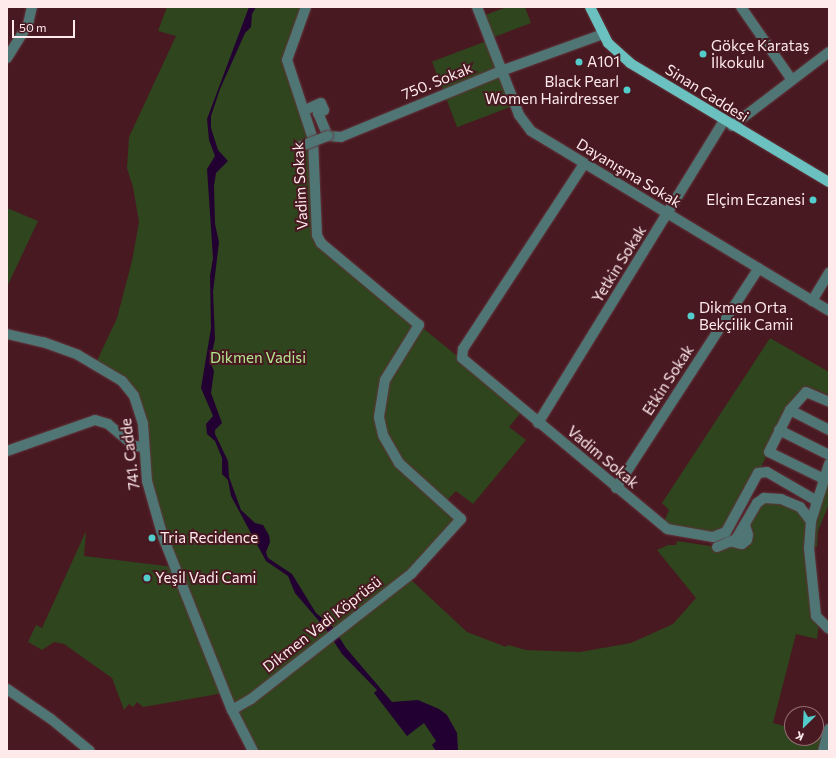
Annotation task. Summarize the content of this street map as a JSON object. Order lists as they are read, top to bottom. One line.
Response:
{"streets":{"main road":["Sinan Caddesi"],"street":["750. Sokak","Dayanışma Sokak","Vadim Sokak","Yetkin Sokak","Etkin Sokak","741. Cadde","Dikmen Vadi Köprüsü"]},"crossings":[["750. Sokak","Sinan Caddesi"],["750. Sokak","Dayanışma Sokak"],["Sinan Caddesi","Yetkin Sokak"],["Dayanışma Sokak","Vadim Sokak"],["Dayanışma Sokak","Yetkin Sokak"],["Dayanışma Sokak","Etkin Sokak"],["Vadim Sokak","Yetkin Sokak"],["Vadim Sokak","Etkin Sokak"],["Vadim Sokak","Dikmen Vadi Köprüsü"],["741. Cadde","Dikmen Vadi Köprüsü"]],"parks":["Dikmen Vadisi"],"places":["Gökçe Karataş İlkokulu","A101","Black Pearl Women Hairdresser","Elçim Eczanesi","Dikmen Orta Bekçilik Camii","Tria Recidence","Yeşil Vadi Cami"],"scale_bar":"50 m","north":"bottom left"}
